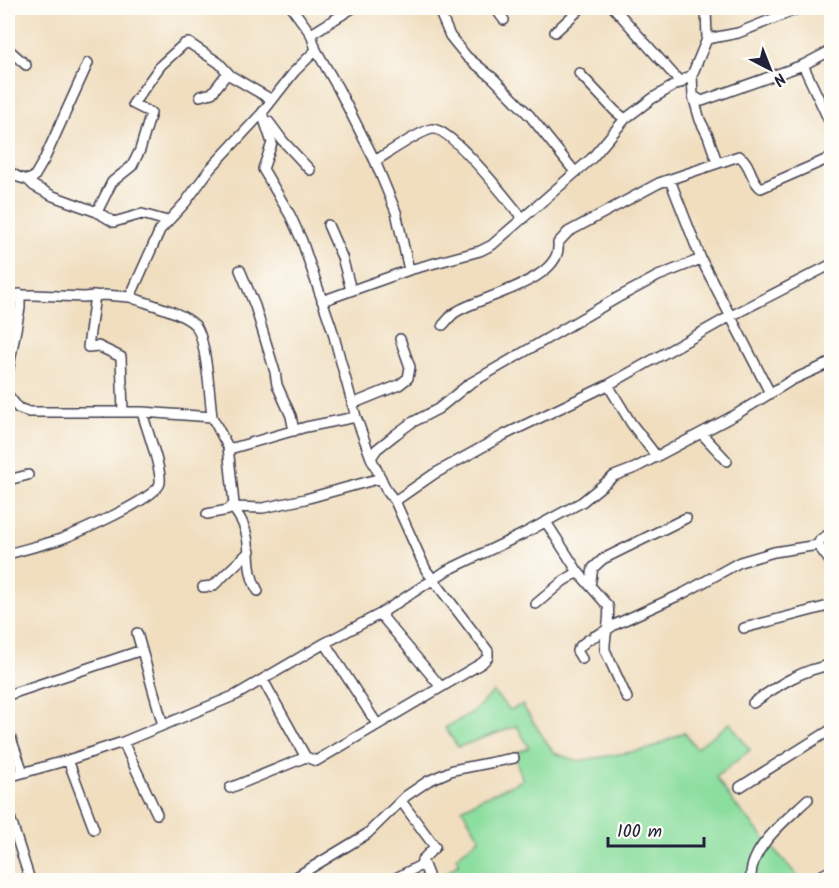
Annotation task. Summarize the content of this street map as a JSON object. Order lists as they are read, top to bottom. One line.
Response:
{"scale_bar":"100 m","north":"bottom right"}
